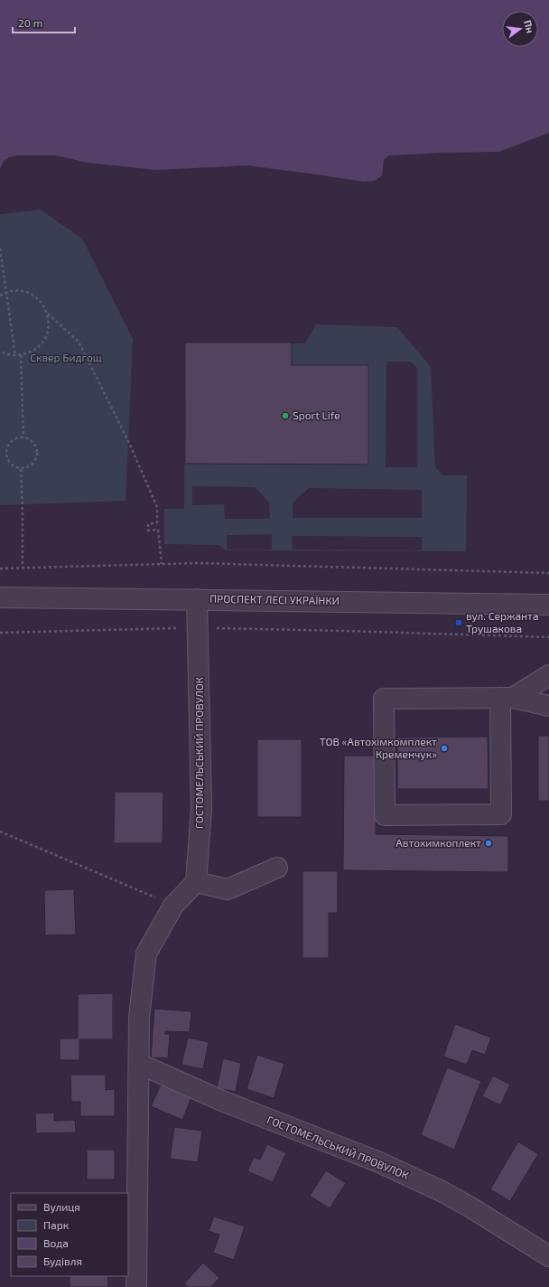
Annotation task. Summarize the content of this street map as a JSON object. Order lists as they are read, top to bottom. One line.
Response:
{"streets":{"street":["ПРОСПЕКТ ЛЕСІ УКРАЇНКИ","ГОСТОМЕЛЬСЬКИЙ ПРОВУЛОК"]},"crossings":[["ПРОСПЕКТ ЛЕСІ УКРАЇНКИ","ГОСТОМЕЛЬСЬКИЙ ПРОВУЛОК"]],"parks":["Сквер Бидгощ"],"places":{"other":["Sport Life","ТОВ «Автохімкомплект Кременчук»","Автохимкоплект"],"transit":["вул. Сержанта Трушакова"]},"legend":["Вулиця","Парк","Вода","Будівля"],"scale_bar":"20 m","north":"right"}
